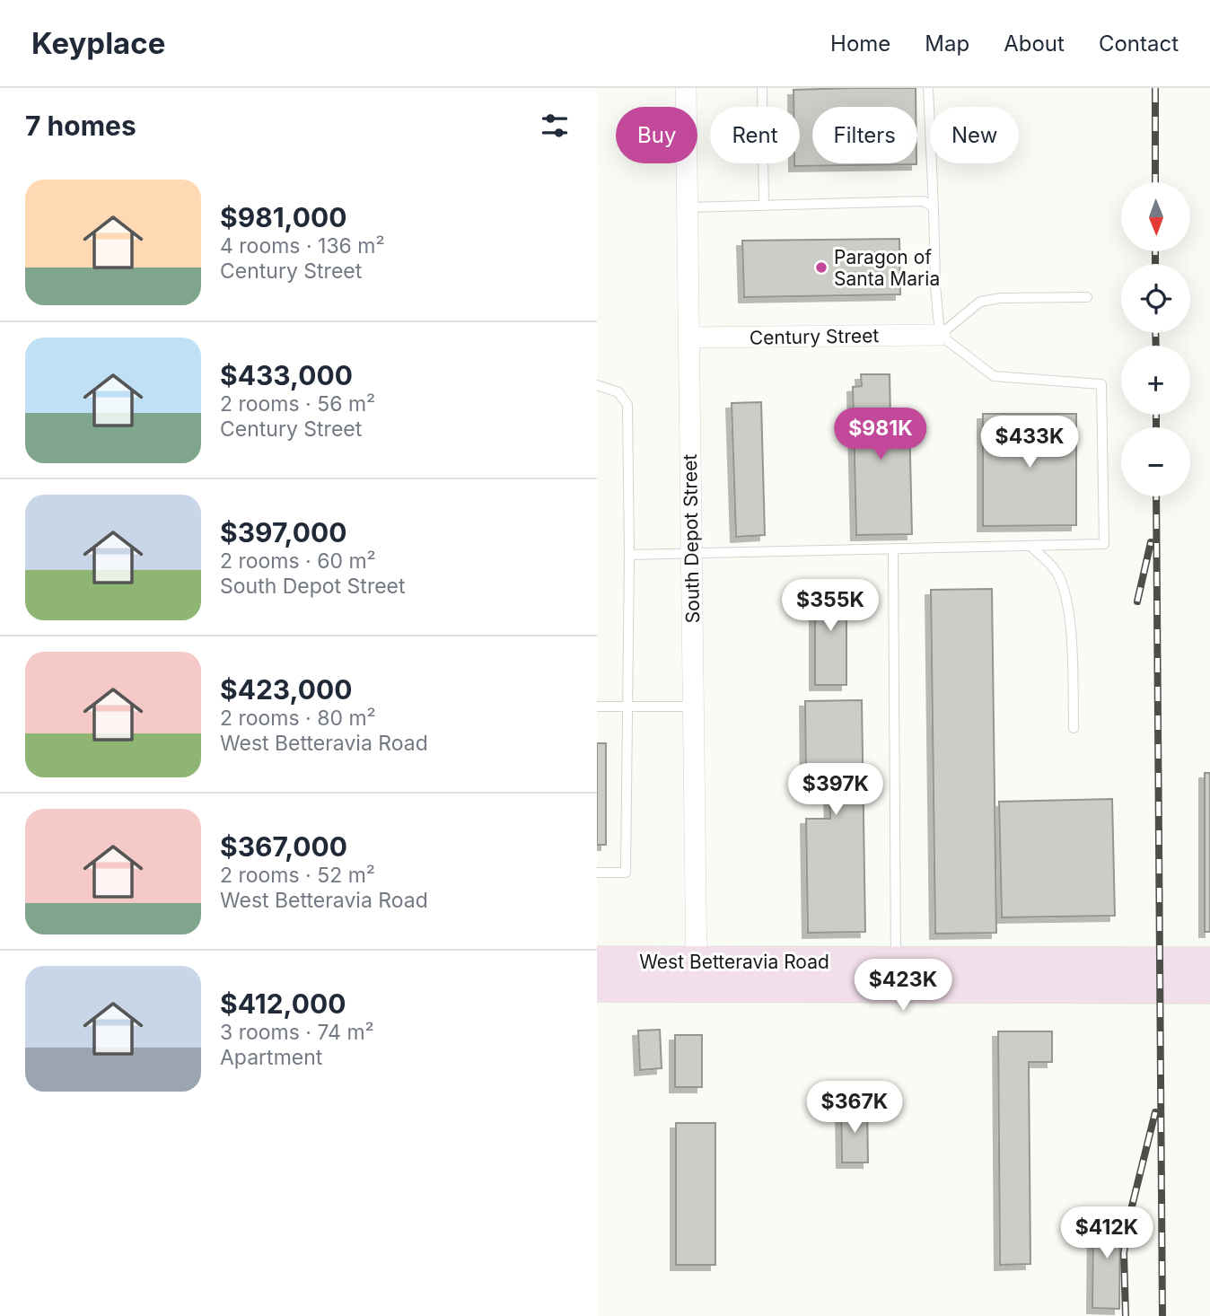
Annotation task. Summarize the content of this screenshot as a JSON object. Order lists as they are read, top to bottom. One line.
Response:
{"streets":{"main road":["West Betteravia Road"],"street":["Century Street","South Depot Street"]},"crossings":[["Century Street","South Depot Street"],["South Depot Street","West Betteravia Road"]],"places":["Paragon of Santa Maria"],"north":"bottom","page":{"header":"Keyplace","nav":["Home","Map","About","Contact"],"heading":"7 homes","chip":["Buy","Rent","Filters","New"],"list":[{"name":"$981,000","note":"4 rooms · 136 m² · Century Street"},{"name":"$433,000","note":"2 rooms · 56 m² · Century Street"},{"name":"$397,000","note":"2 rooms · 60 m² · South Depot Street"},{"name":"$423,000","note":"2 rooms · 80 m² · West Betteravia Road"},{"name":"$367,000","note":"2 rooms · 52 m² · West Betteravia Road"},{"name":"$412,000","note":"3 rooms · 74 m² · Apartment"}],"map_buttons":["+","−"],"price":["$981K","$433K","$355K","$397K","$423K","$367K","$412K"]}}
